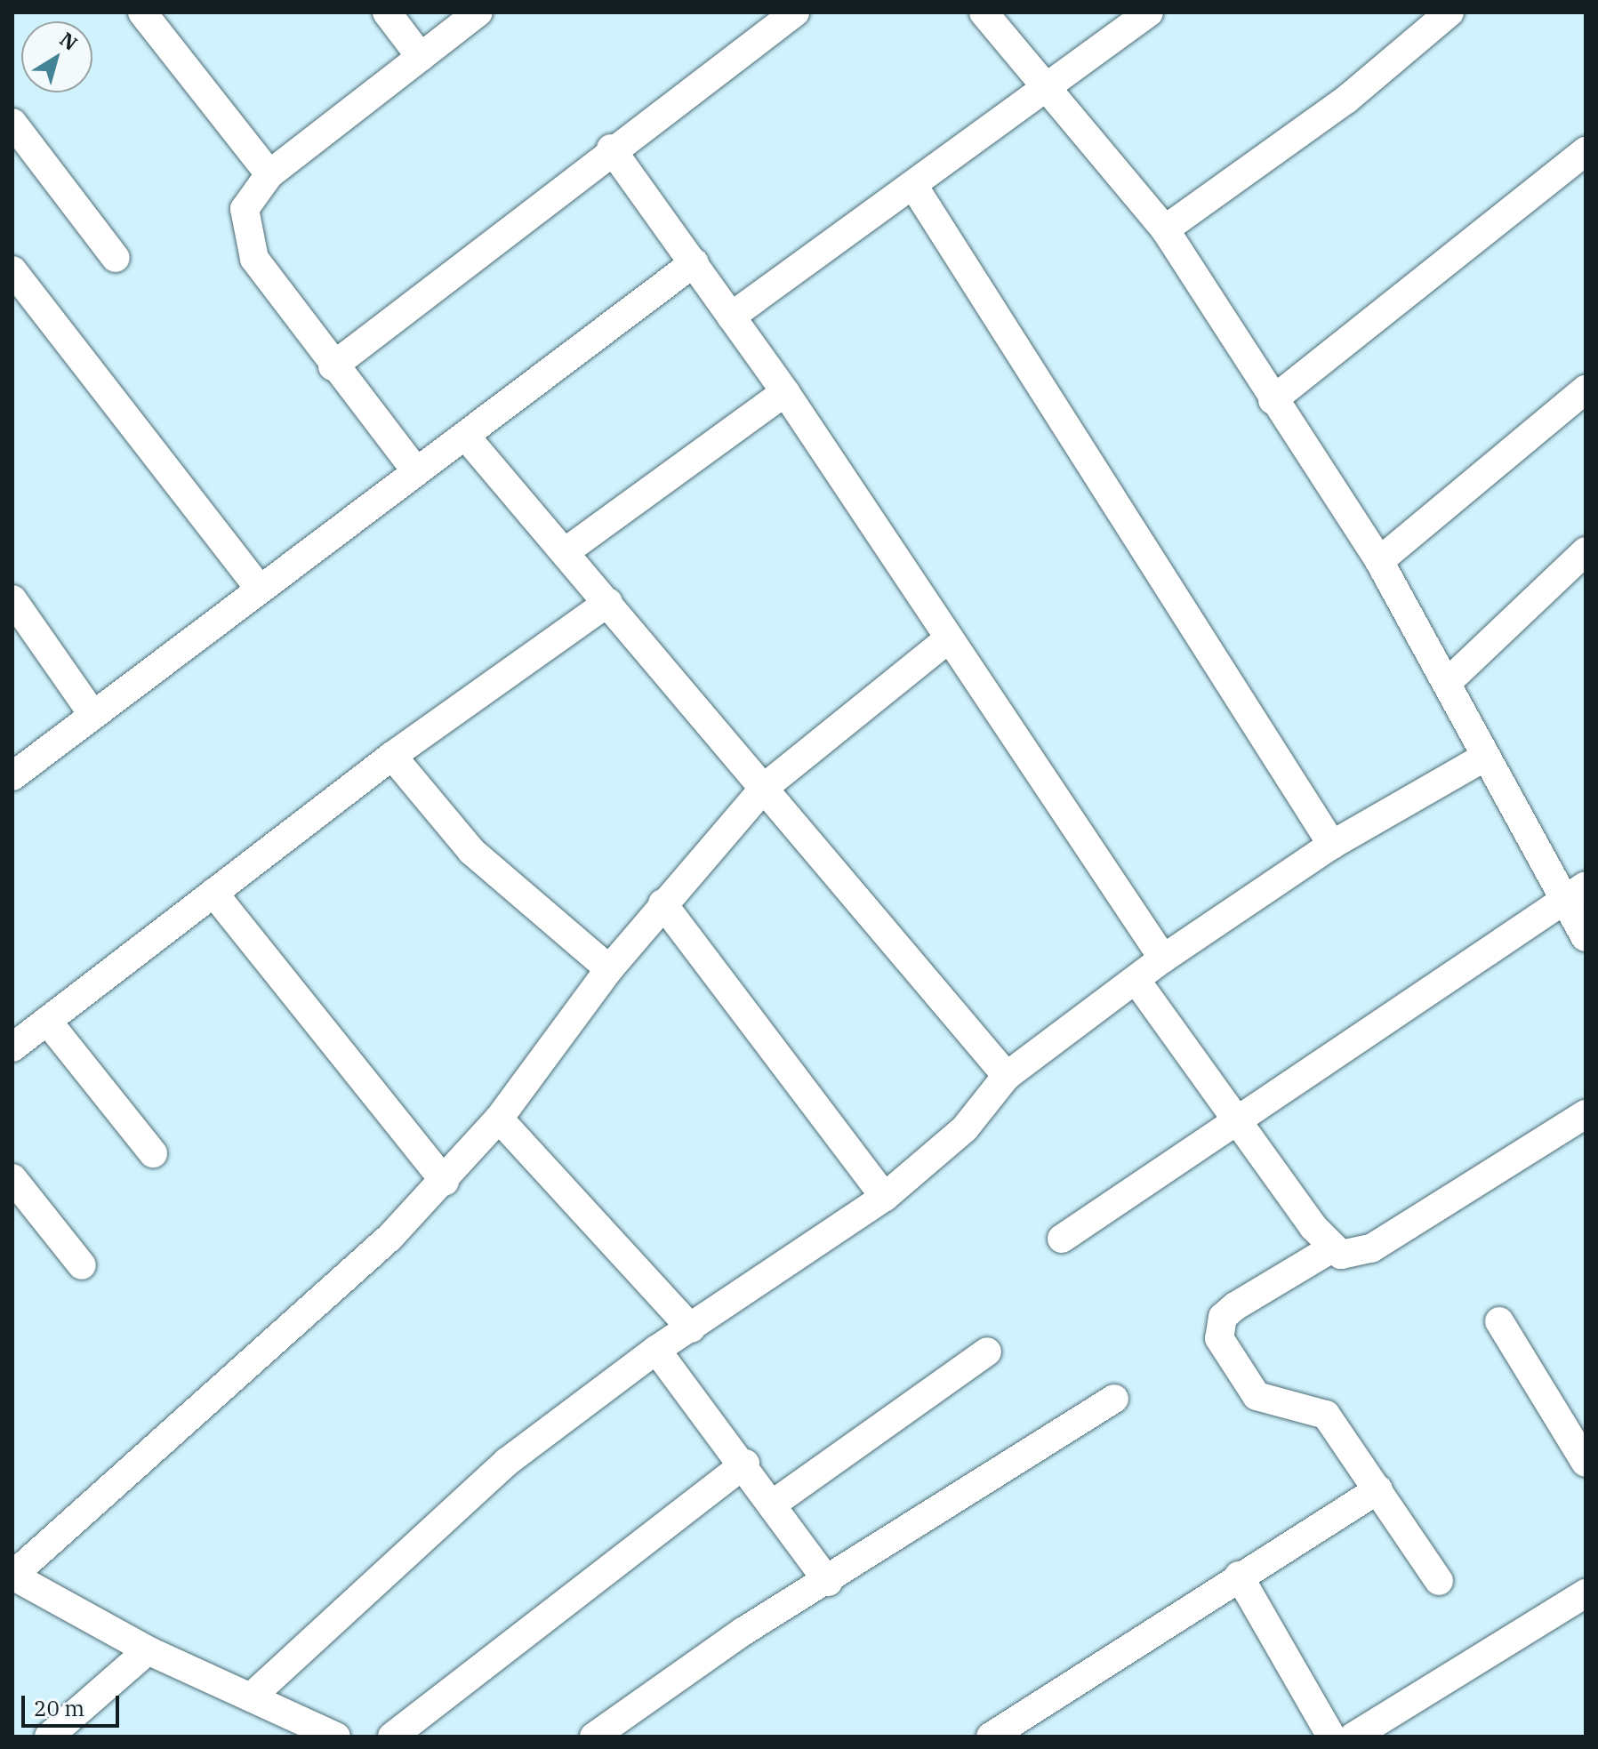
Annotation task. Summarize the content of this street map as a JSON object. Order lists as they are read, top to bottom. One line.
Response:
{"scale_bar":"20 m","north":"top right"}
